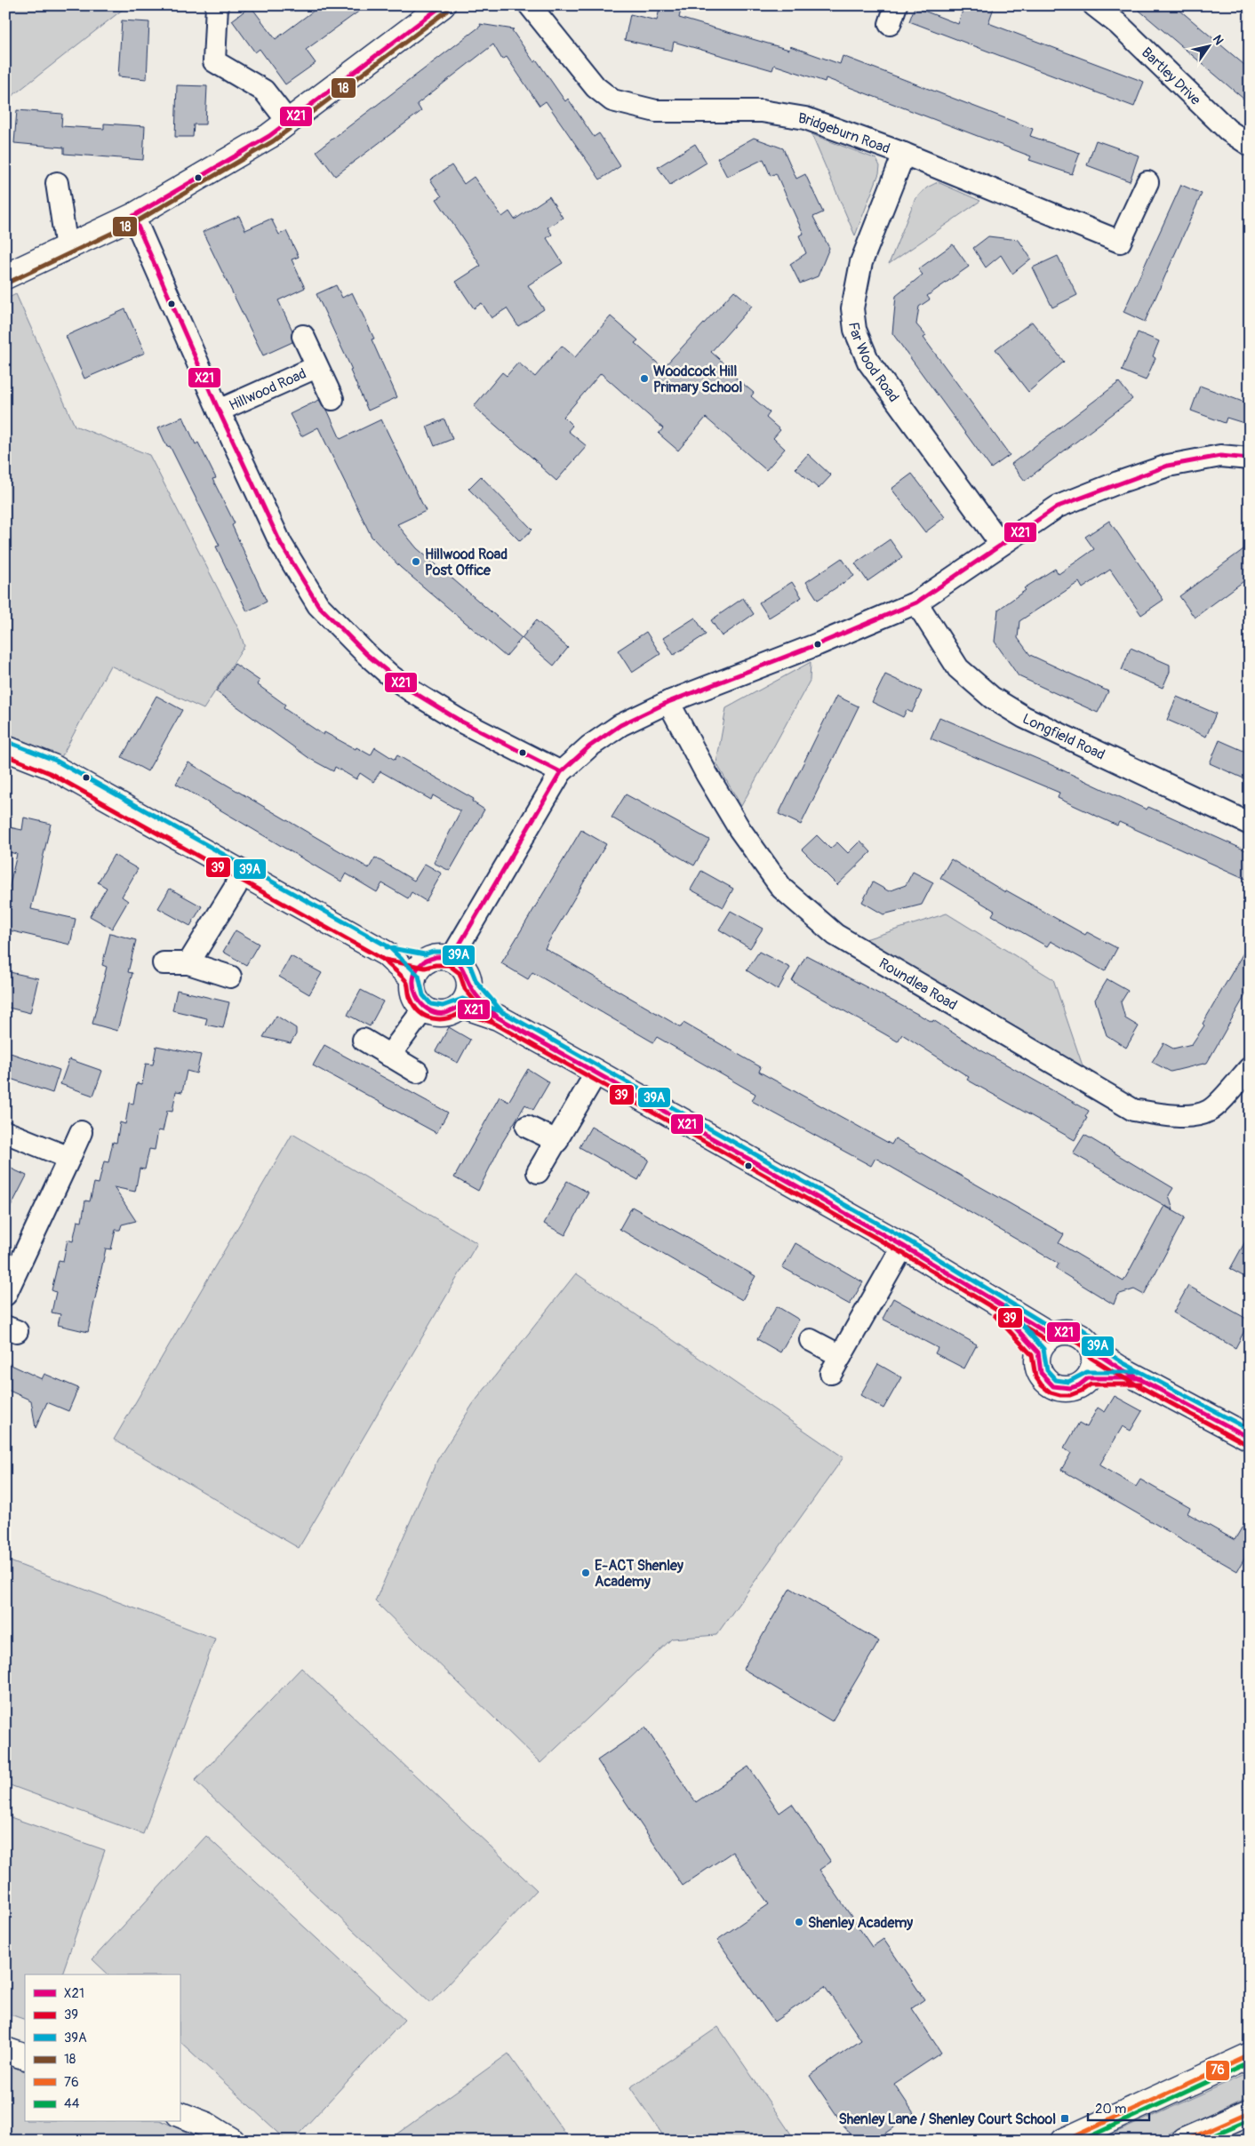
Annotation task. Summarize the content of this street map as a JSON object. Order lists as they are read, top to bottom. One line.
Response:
{"streets":{"street":["Bartley Drive","Bridgeburn Road","Far Wood Road","Hillwood Road","Longfield Road","Roundlea Road"]},"crossings":[["Bridgeburn Road","Far Wood Road"]],"places":{"other":["Woodcock Hill Primary School","Hillwood Road Post Office","E-ACT Shenley Academy","Shenley Academy"],"transit":["Shenley Lane / Shenley Court School"]},"lines":["transit line X21","transit line 18","transit line 39A","transit line 39","transit line 76","transit line 44"],"legend":["X21","39","39A","18","76","44"],"scale_bar":"20 m","north":"top right"}
